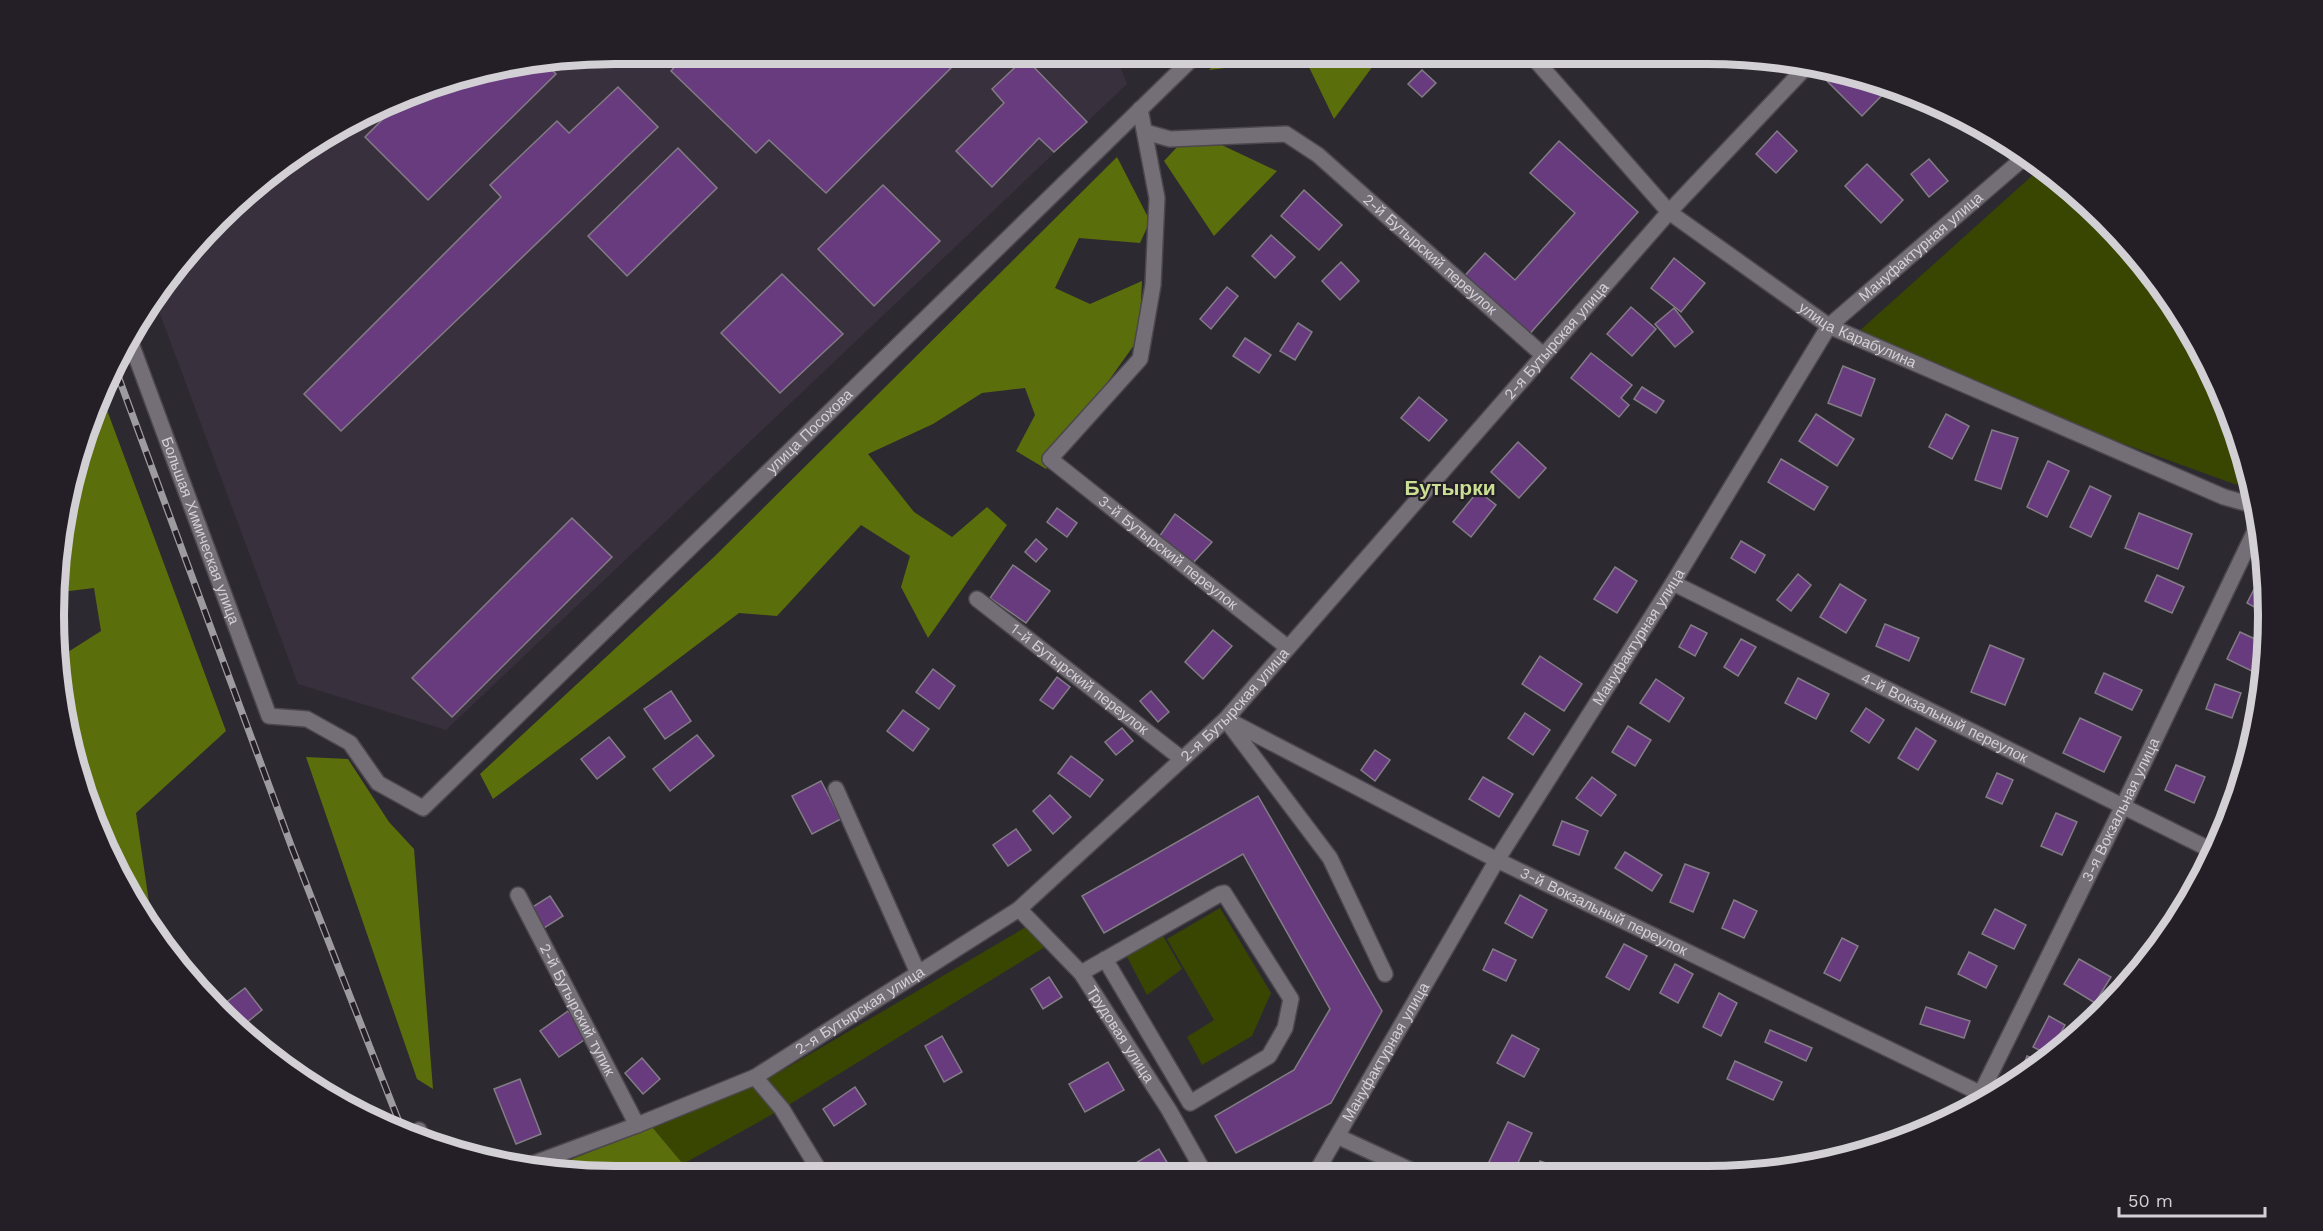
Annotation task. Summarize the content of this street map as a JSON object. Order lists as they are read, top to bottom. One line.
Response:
{"streets":{"street":["Мануфактурная улица","2-й Бутырский переулок","улица Карабулина","2-я Бутырская улица","улица Посохова","Большая Химическая улица","3-й Бутырский переулок","1-й Бутырский переулок","4-й Вокзальный переулок","3-я Вокзальная улица","3-й Вокзальный переулок","2-й Бутырский тупик","Трудовая улица"]},"crossings":[["Мануфактурная улица","улица Карабулина"],["Мануфактурная улица","4-й Вокзальный переулок"],["Мануфактурная улица","3-й Вокзальный переулок"],["2-й Бутырский переулок","2-я Бутырская улица"],["2-й Бутырский переулок","3-й Бутырский переулок"],["улица Карабулина","2-я Бутырская улица"],["2-я Бутырская улица","3-й Бутырский переулок"],["2-я Бутырская улица","1-й Бутырский переулок"],["2-я Бутырская улица","3-й Вокзальный переулок"],["2-я Бутырская улица","2-й Бутырский тупик"],["2-я Бутырская улица","Трудовая улица"],["улица Посохова","Большая Химическая улица"],["4-й Вокзальный переулок","3-я Вокзальная улица"]],"districts":["Бутырки"],"scale_bar":"50 m"}
